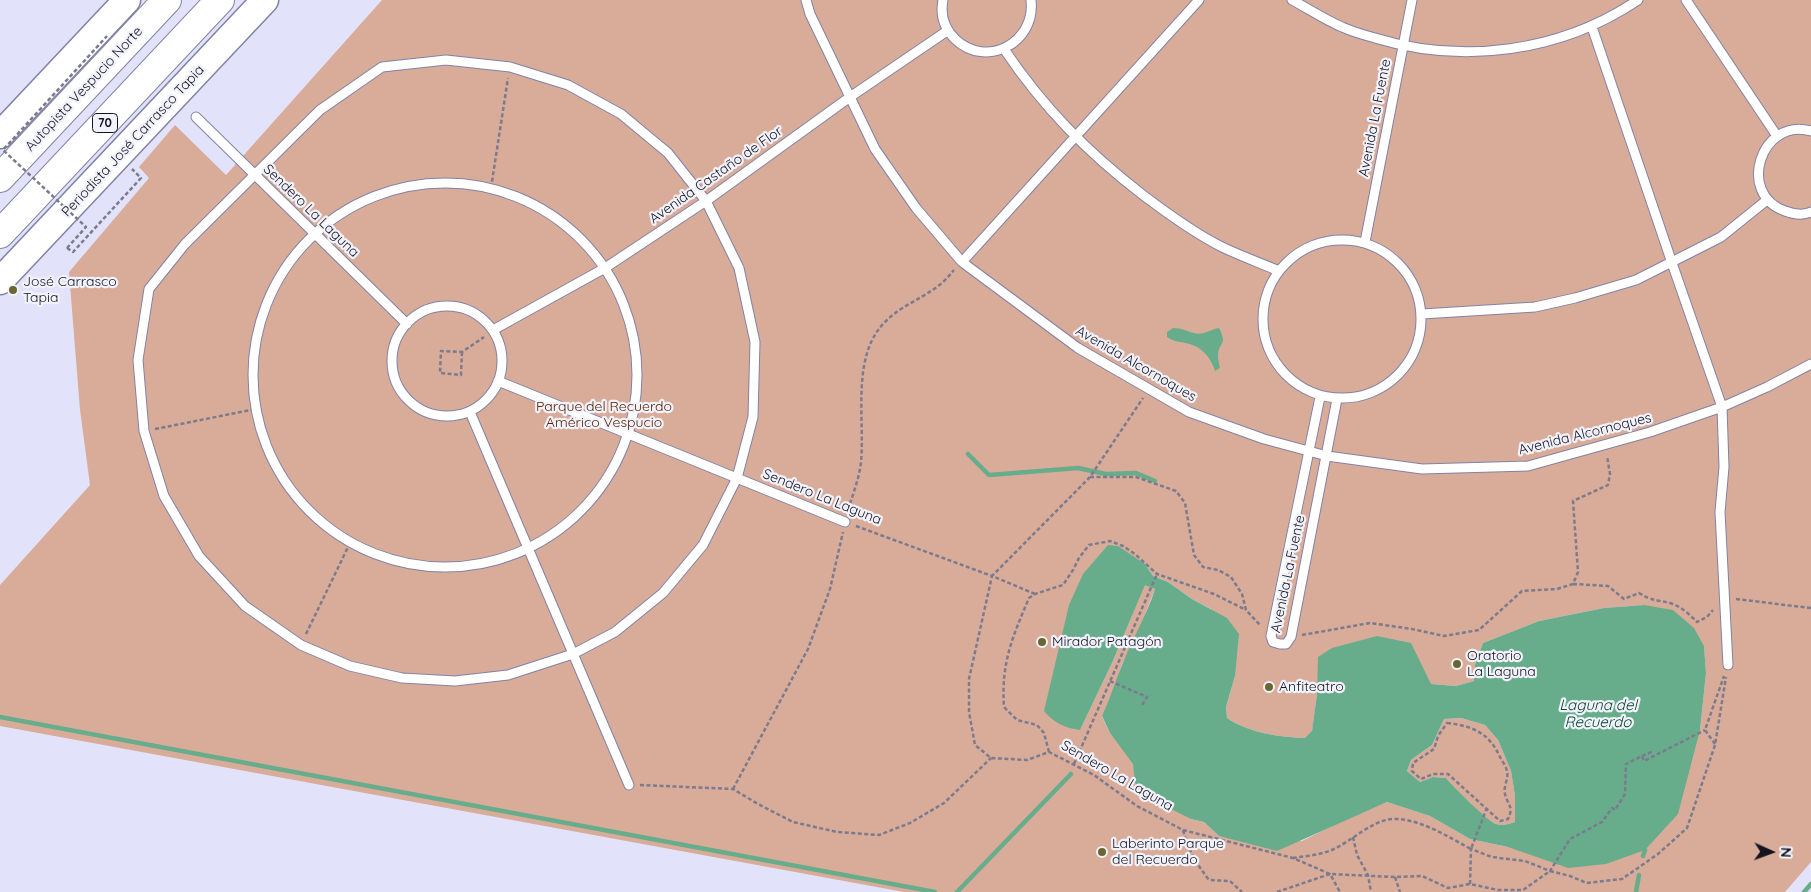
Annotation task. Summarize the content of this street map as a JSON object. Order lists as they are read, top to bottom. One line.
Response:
{"streets":{"highway":["Autopista Vespucio Norte","70"],"main road":["Periodista José Carrasco Tapia"],"lane":["Avenida La Fuente","Avenida Castaño de Flor","Sendero La Laguna","Avenida Alcornoques"]},"crossings":[["Avenida La Fuente","Avenida Alcornoques"],["Avenida Castaño de Flor","Avenida Alcornoques"]],"water":["Laguna del Recuerdo"],"parks":["Parque del Recuerdo Américo Vespucio"],"places":["José Carrasco Tapia","Mirador Patagón","Oratorio La Laguna","Anfiteatro","Laberinto Parque del Recuerdo"],"north":"right"}
